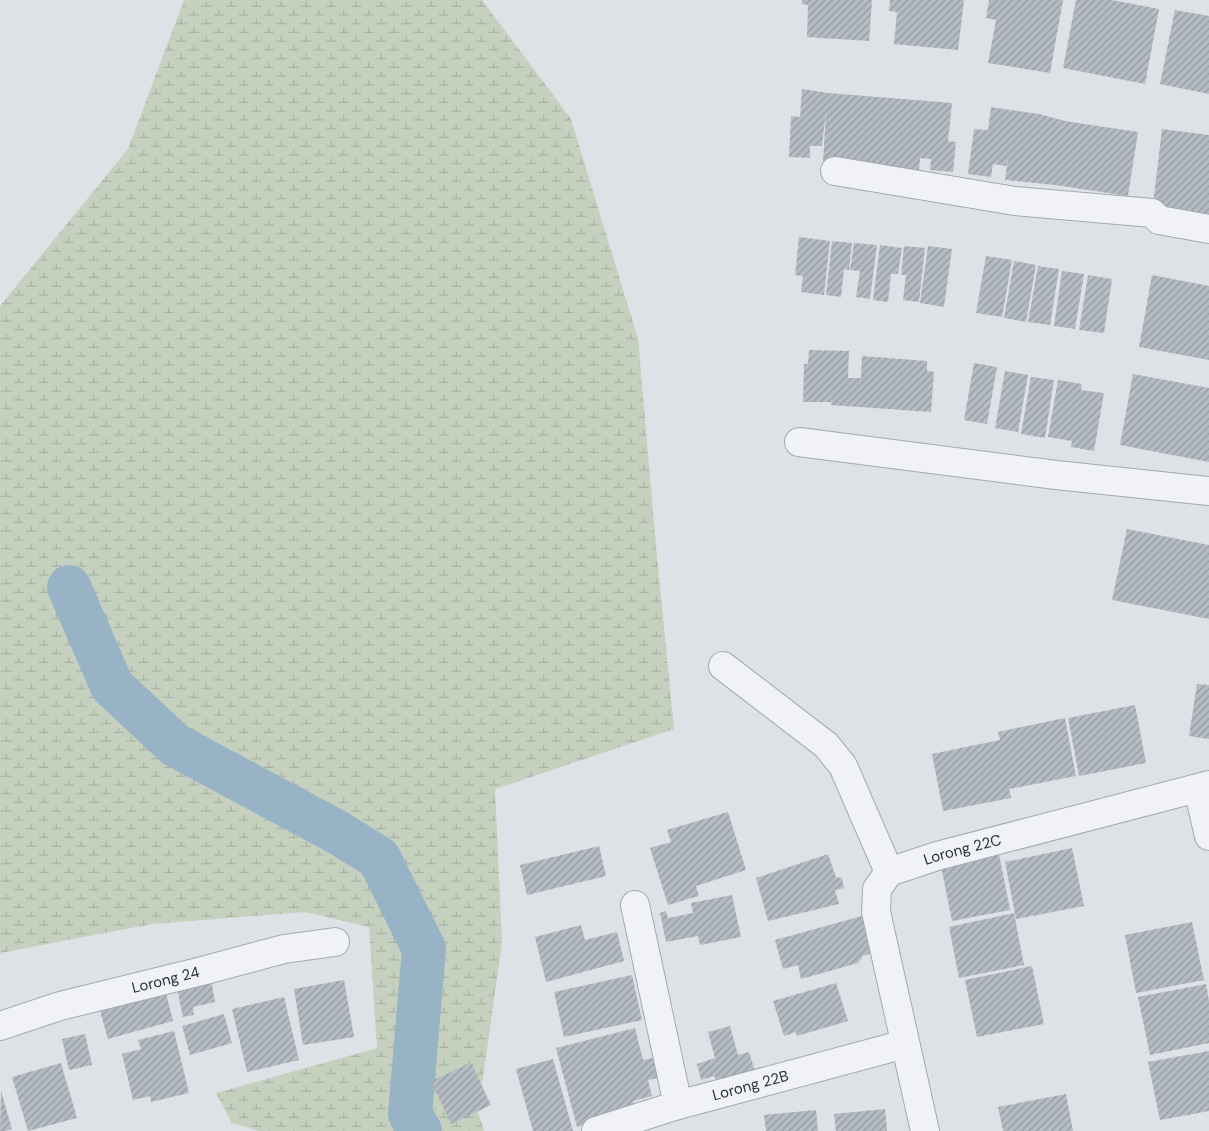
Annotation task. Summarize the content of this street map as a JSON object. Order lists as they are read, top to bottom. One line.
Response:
{"streets":{"street":["Lorong 22C","Lorong 24","Lorong 22B"]}}
